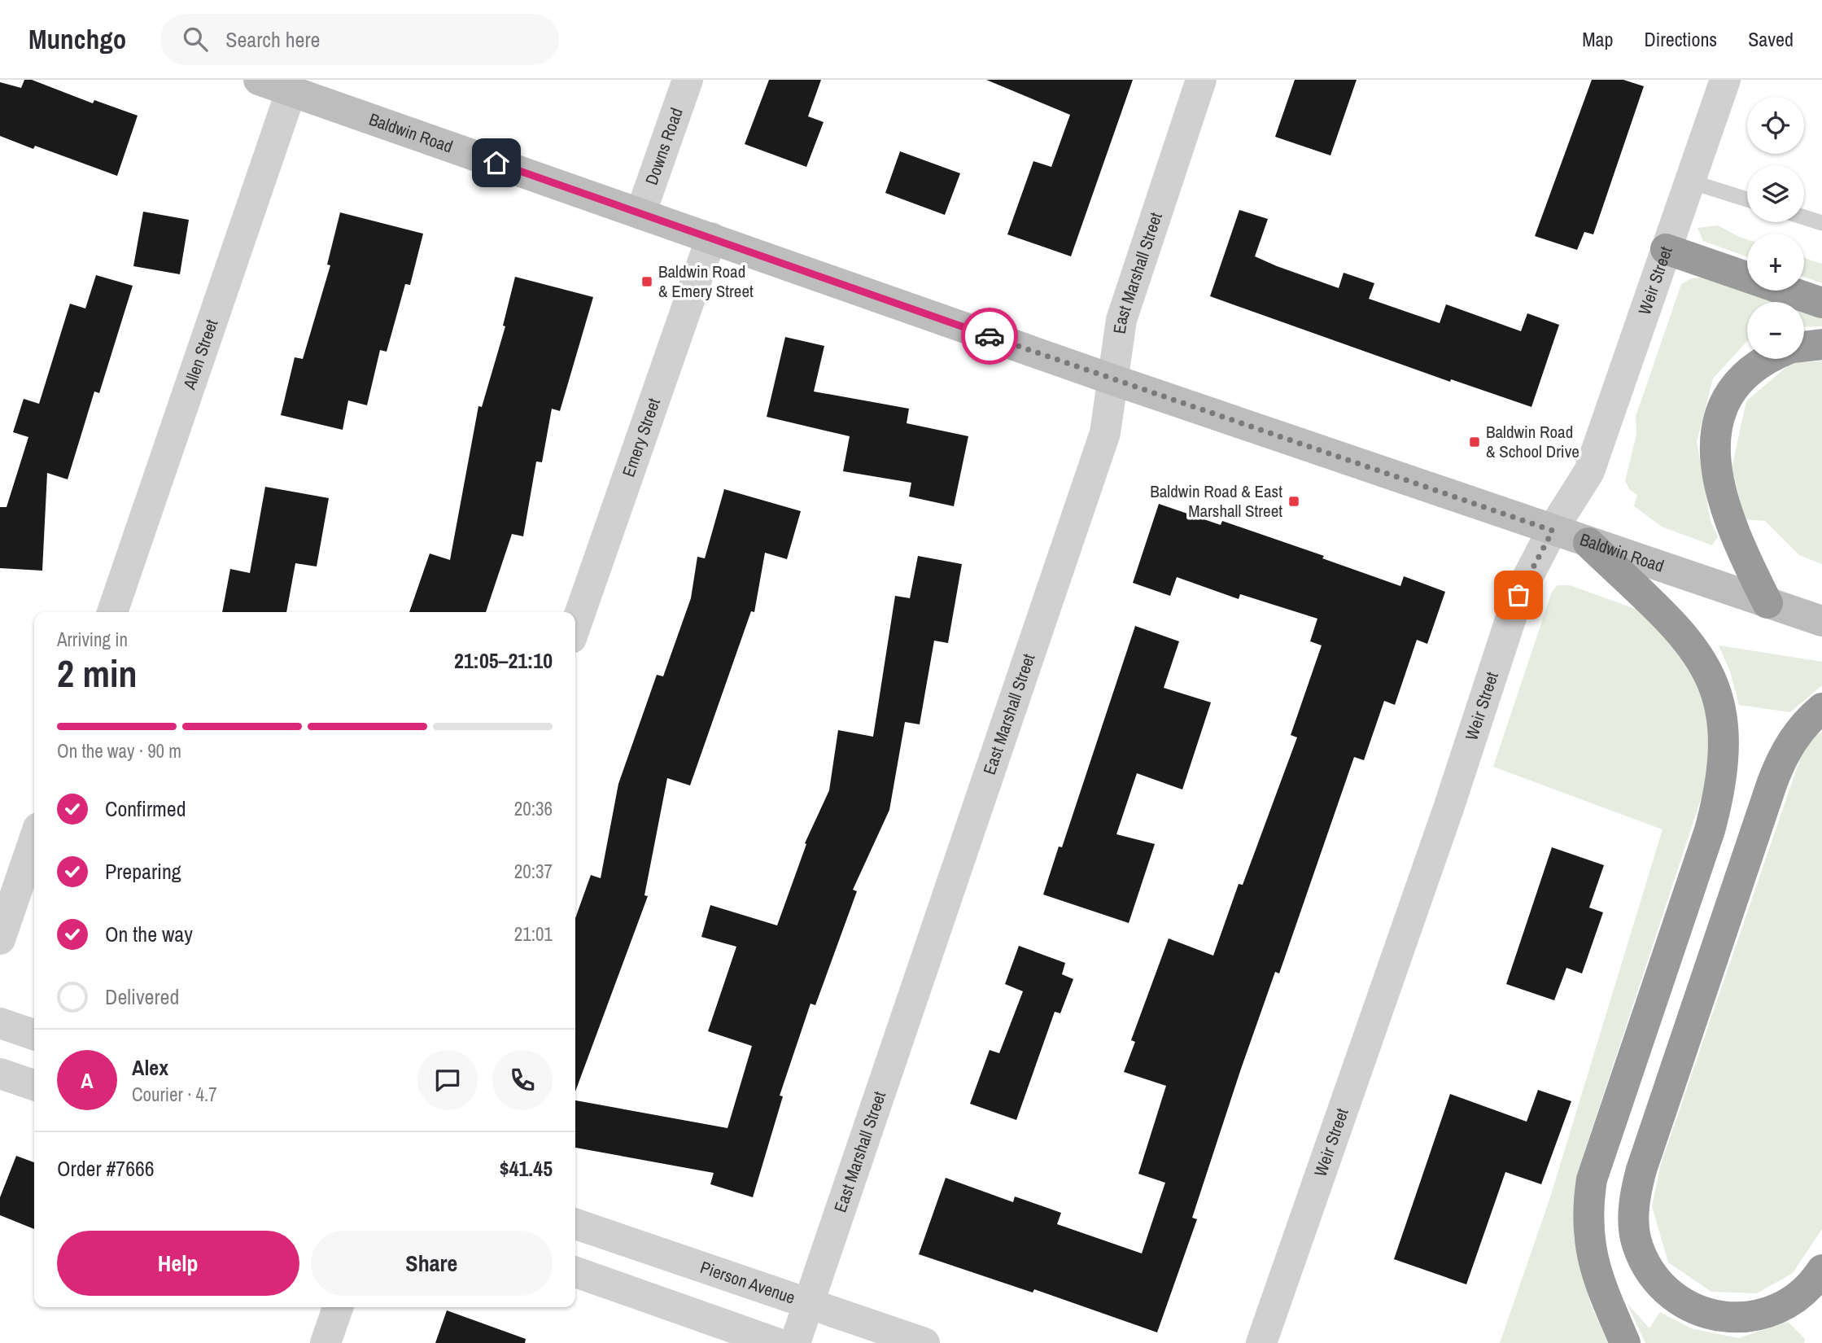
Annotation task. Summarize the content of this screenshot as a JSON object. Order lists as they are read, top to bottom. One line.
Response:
{"streets":{"main road":["Baldwin Road"],"street":["Downs Road","East Marshall Street","Weir Street","Allen Street","Emery Street","Pierson Avenue"]},"crossings":[["Baldwin Road","Downs Road"],["Baldwin Road","East Marshall Street"],["Baldwin Road","Weir Street"],["Baldwin Road","Allen Street"],["Baldwin Road","Emery Street"],["East Marshall Street","Pierson Avenue"]],"places":{"transit":["Baldwin Road & Emery Street","Baldwin Road & School Drive","Baldwin Road & East Marshall Street"]},"page":{"header":"Munchgo","search":"Search here","nav":["Map","Directions","Saved"],"map_buttons":["+","−"],"heading":["2 min","Arriving in","21:05–21:10"],"panel":["Alex","Courier · 4.7","Order #7666","$41.45"],"bar":"On the way · 90 m","list":[["Confirmed","20:36"],["Preparing","20:37"],["On the way","21:01"],"Delivered"],"round":"A","buttons":["Help","Share"]}}
